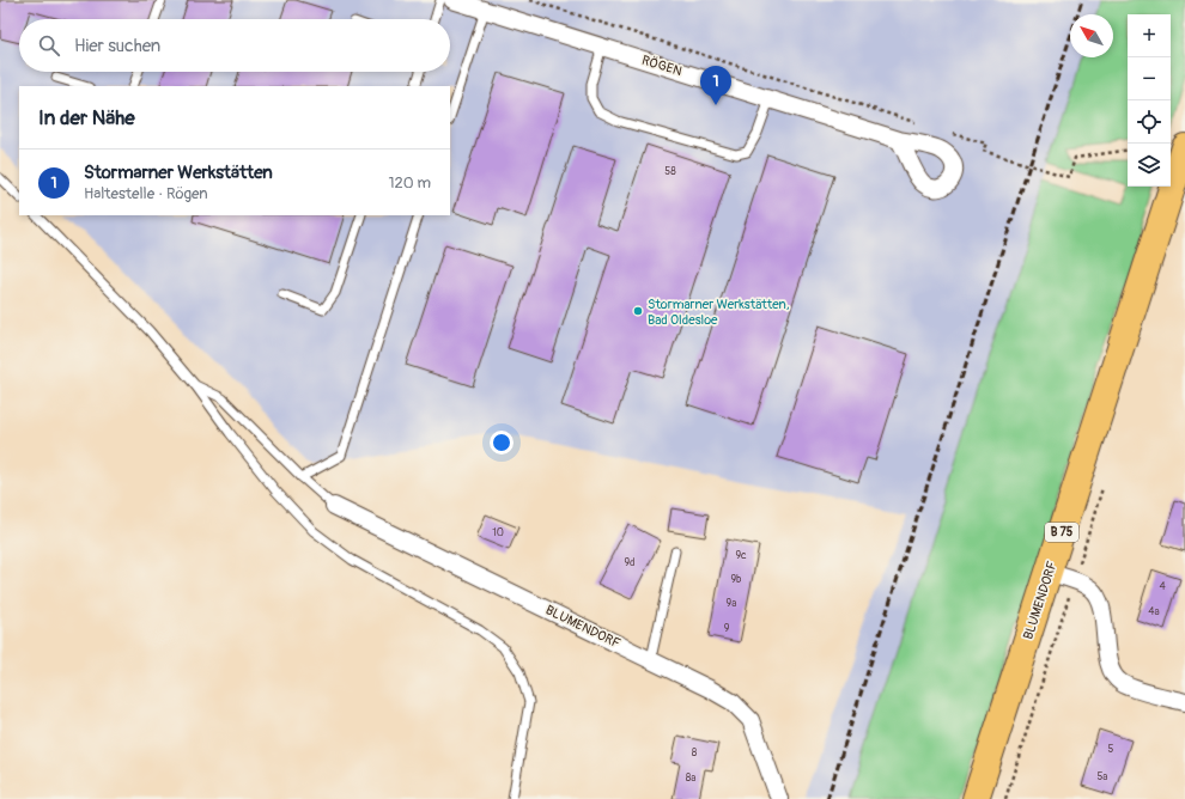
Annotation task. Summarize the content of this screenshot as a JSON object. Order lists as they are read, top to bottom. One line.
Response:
{"streets":{"main road":["B 75","BLUMENDORF"],"street":["RÖGEN"]},"places":["Stormarner Werkstätten, Bad Oldesloe"],"house_numbers":["58","10","9c","9d","9b","4","9a","4a","9","5","8","5a","8a"],"north":"top left","page":{"map_buttons":["+","−"],"search":"Hier suchen","pins":"1","heading":"In der Nähe","list":[{"mark":"1","name":"Stormarner Werkstätten","note":"Haltestelle · Rögen","value":"120 m"}]}}
